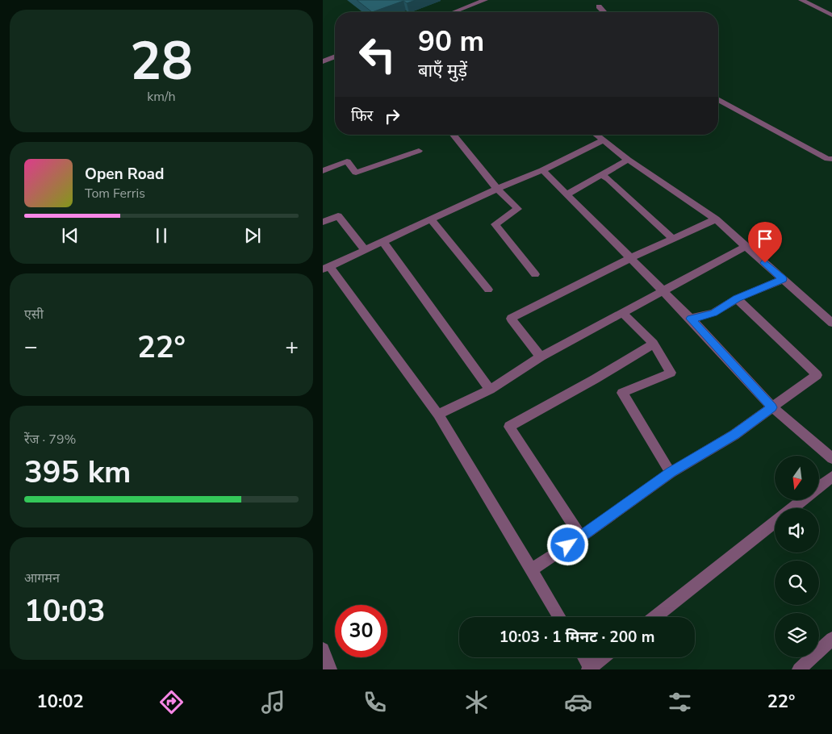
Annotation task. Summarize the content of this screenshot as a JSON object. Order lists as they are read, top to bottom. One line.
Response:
{"north":"bottom","page":{"tile":[["28","km/h"],"एसी",["रेंज · 79%","395 km"],["आगमन","10:03"]],"turn":["90 m","बाएँ मुड़ें"],"then":"फिर","song":["Open Road","Tom Ferris"],"heat":["−","22°","+"],"limit":"30","trip":"10:03 · 1 मिनट · 200 m","tabs":["10:02","22°"]}}
